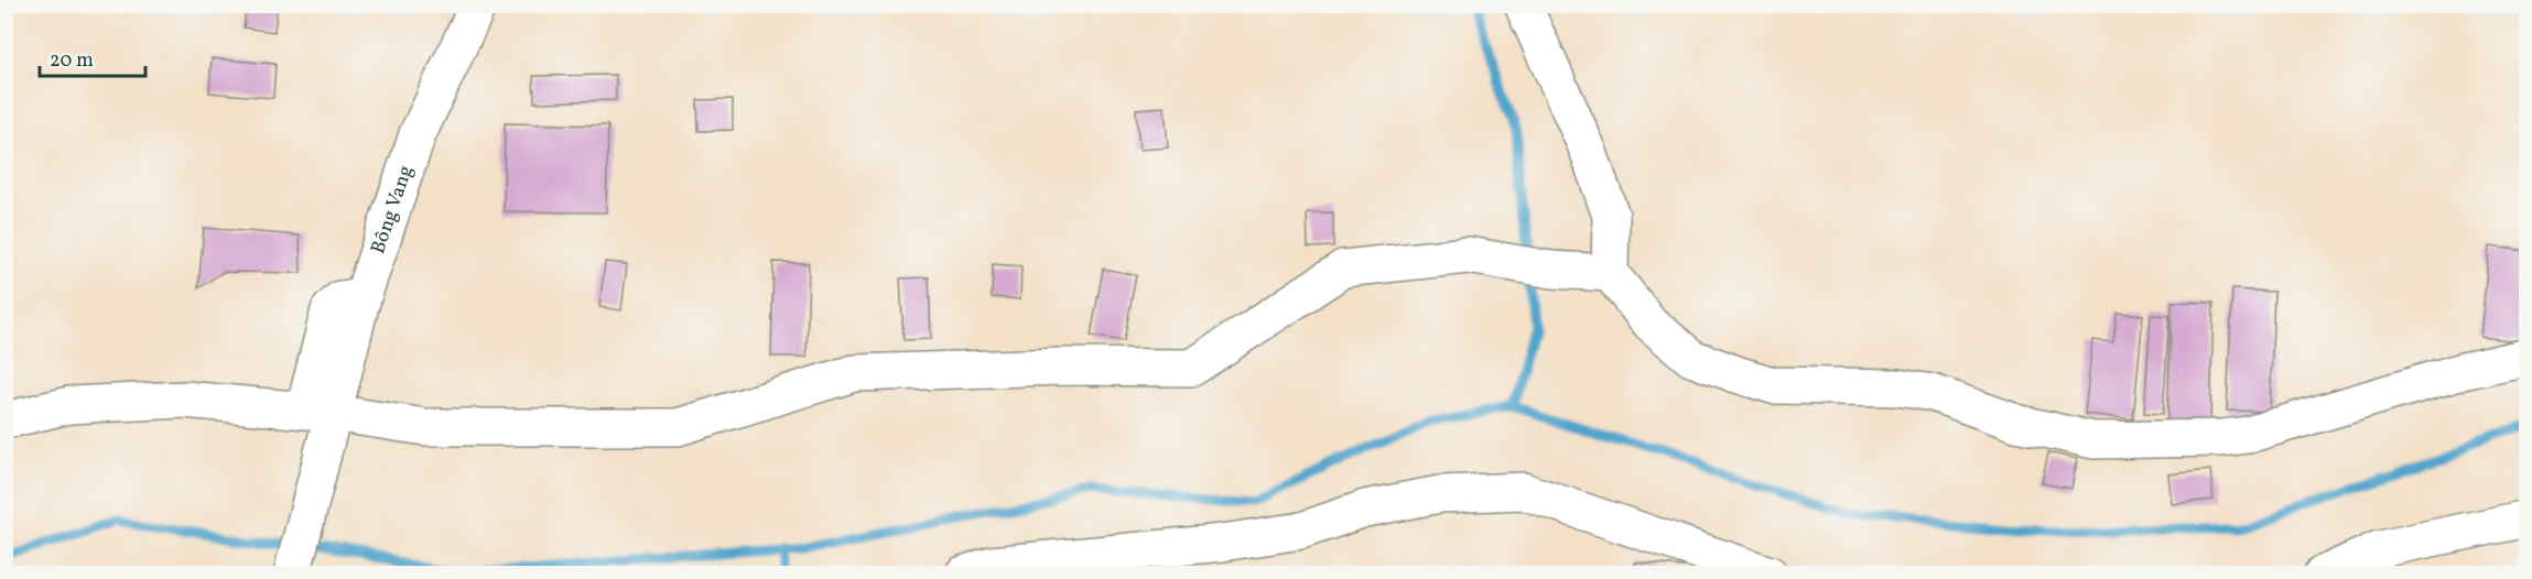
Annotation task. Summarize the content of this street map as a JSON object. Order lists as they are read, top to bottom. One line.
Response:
{"streets":{"street":["Bông Vang"]},"scale_bar":"20 m"}
